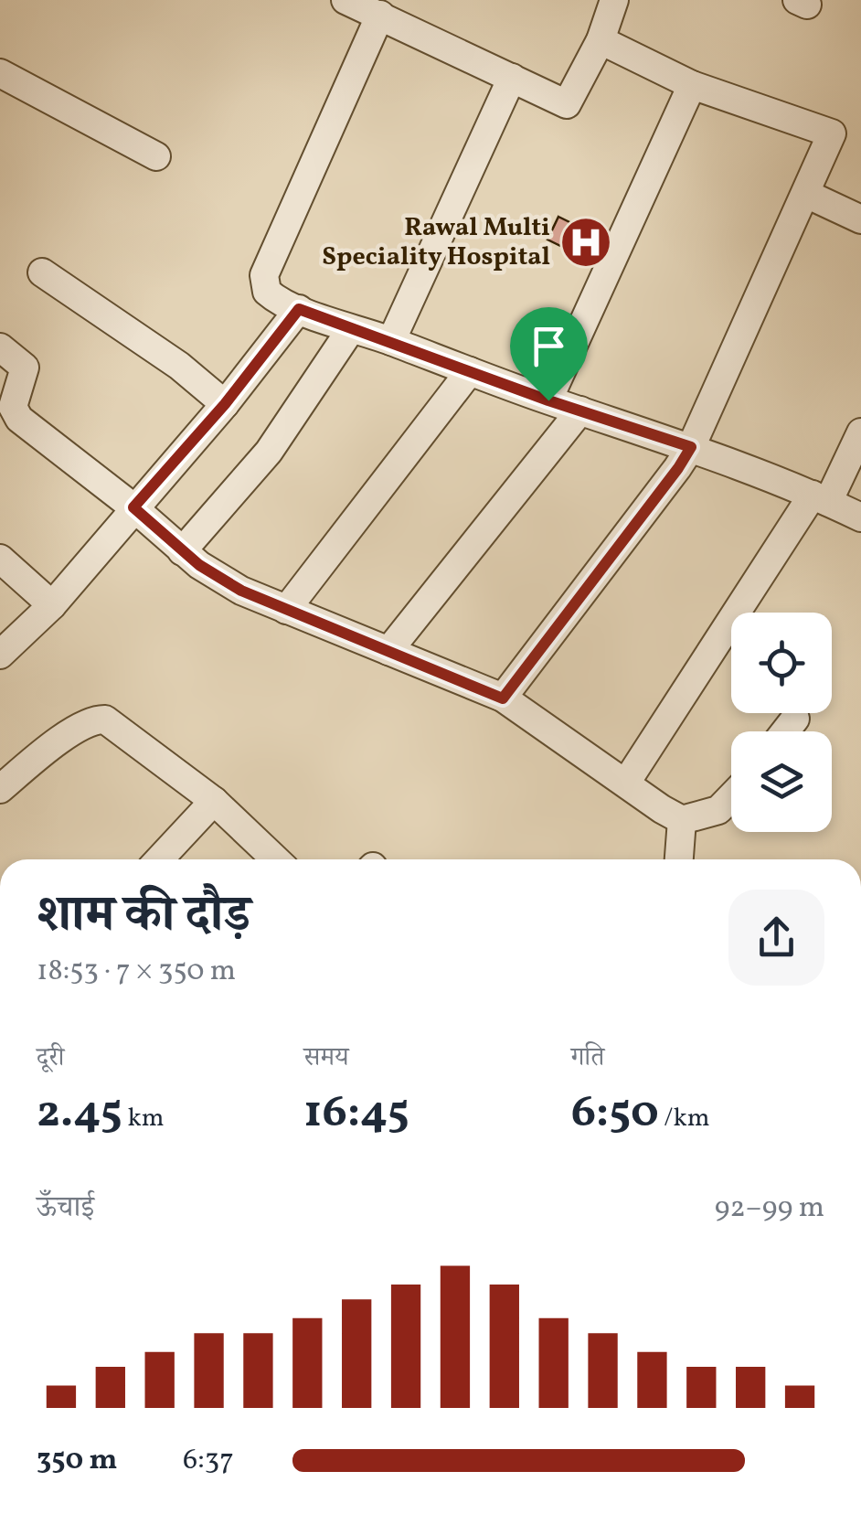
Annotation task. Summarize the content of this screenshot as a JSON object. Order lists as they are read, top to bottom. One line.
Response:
{"places":{"hospital":["Rawal Multi Speciality Hospital"]},"page":{"heading":["शाम की दौड़","18:53 · 7 × 350 m"],"stats":[["दूरी","2.45 km"],["समय","16:45"],["गति","6:50 /km"]],"chart":["ऊँचाई","92–99 m"],"list":[{"name":"350 m","note":"6:37"}]}}
